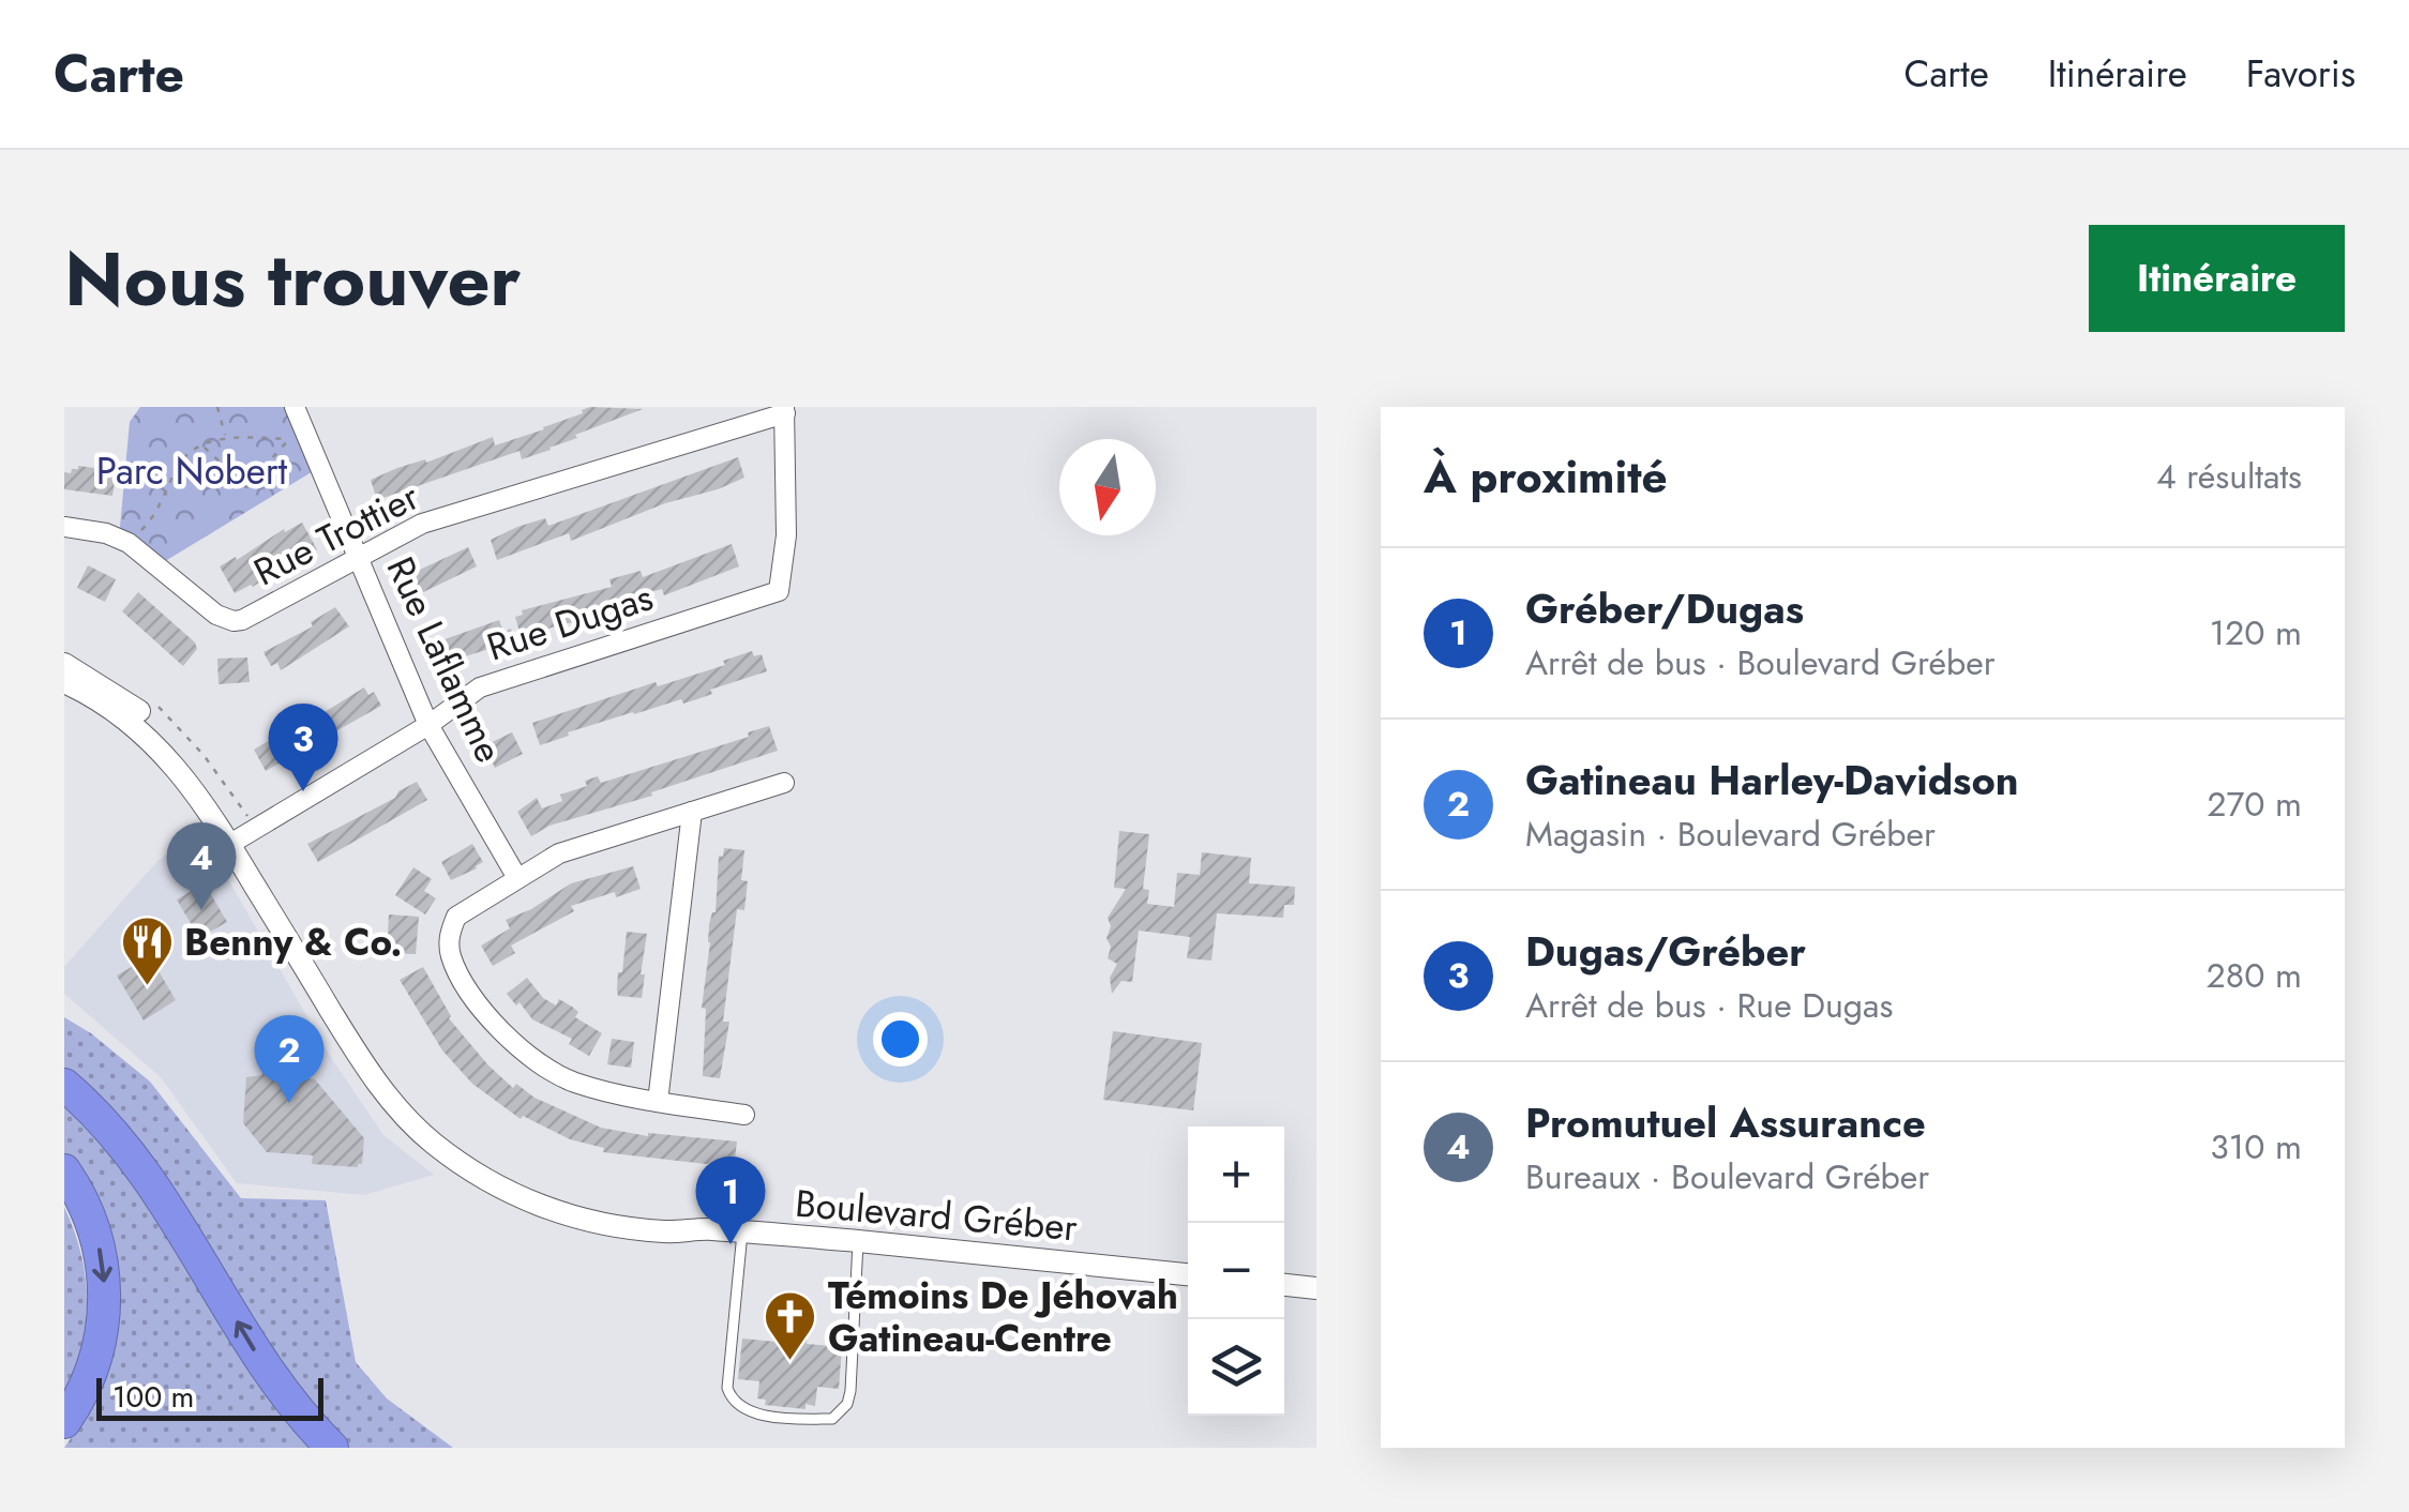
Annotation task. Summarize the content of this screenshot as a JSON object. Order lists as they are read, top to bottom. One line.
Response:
{"streets":{"street":["Rue Trottier","Rue Dugas","Rue Laflamme","Boulevard Gréber"]},"crossings":[["Rue Trottier","Rue Dugas"],["Rue Trottier","Rue Laflamme"],["Rue Dugas","Rue Laflamme"],["Rue Dugas","Boulevard Gréber"]],"parks":["Parc Nobert"],"places":{"restaurant":["Benny & Co."],"church":["Témoins De Jéhovah Gatineau-Centre"]},"scale_bar":"100 m","north":"bottom","page":{"header":"Carte","nav":["Carte","Itinéraire","Favoris"],"title":"Nous trouver","buttons":"Itinéraire","heading":["À proximité","4 résultats"],"list":[{"mark":"1","name":"Gréber/Dugas","note":"Arrêt de bus · Boulevard Gréber","value":"120 m"},{"mark":"2","name":"Gatineau Harley-Davidson","note":"Magasin · Boulevard Gréber","value":"270 m"},{"mark":"3","name":"Dugas/Gréber","note":"Arrêt de bus · Rue Dugas","value":"280 m"},{"mark":"4","name":"Promutuel Assurance","note":"Bureaux · Boulevard Gréber","value":"310 m"}],"pins":["3","4","2","1"],"map_buttons":["+","−"],"scale":"100 m"}}
